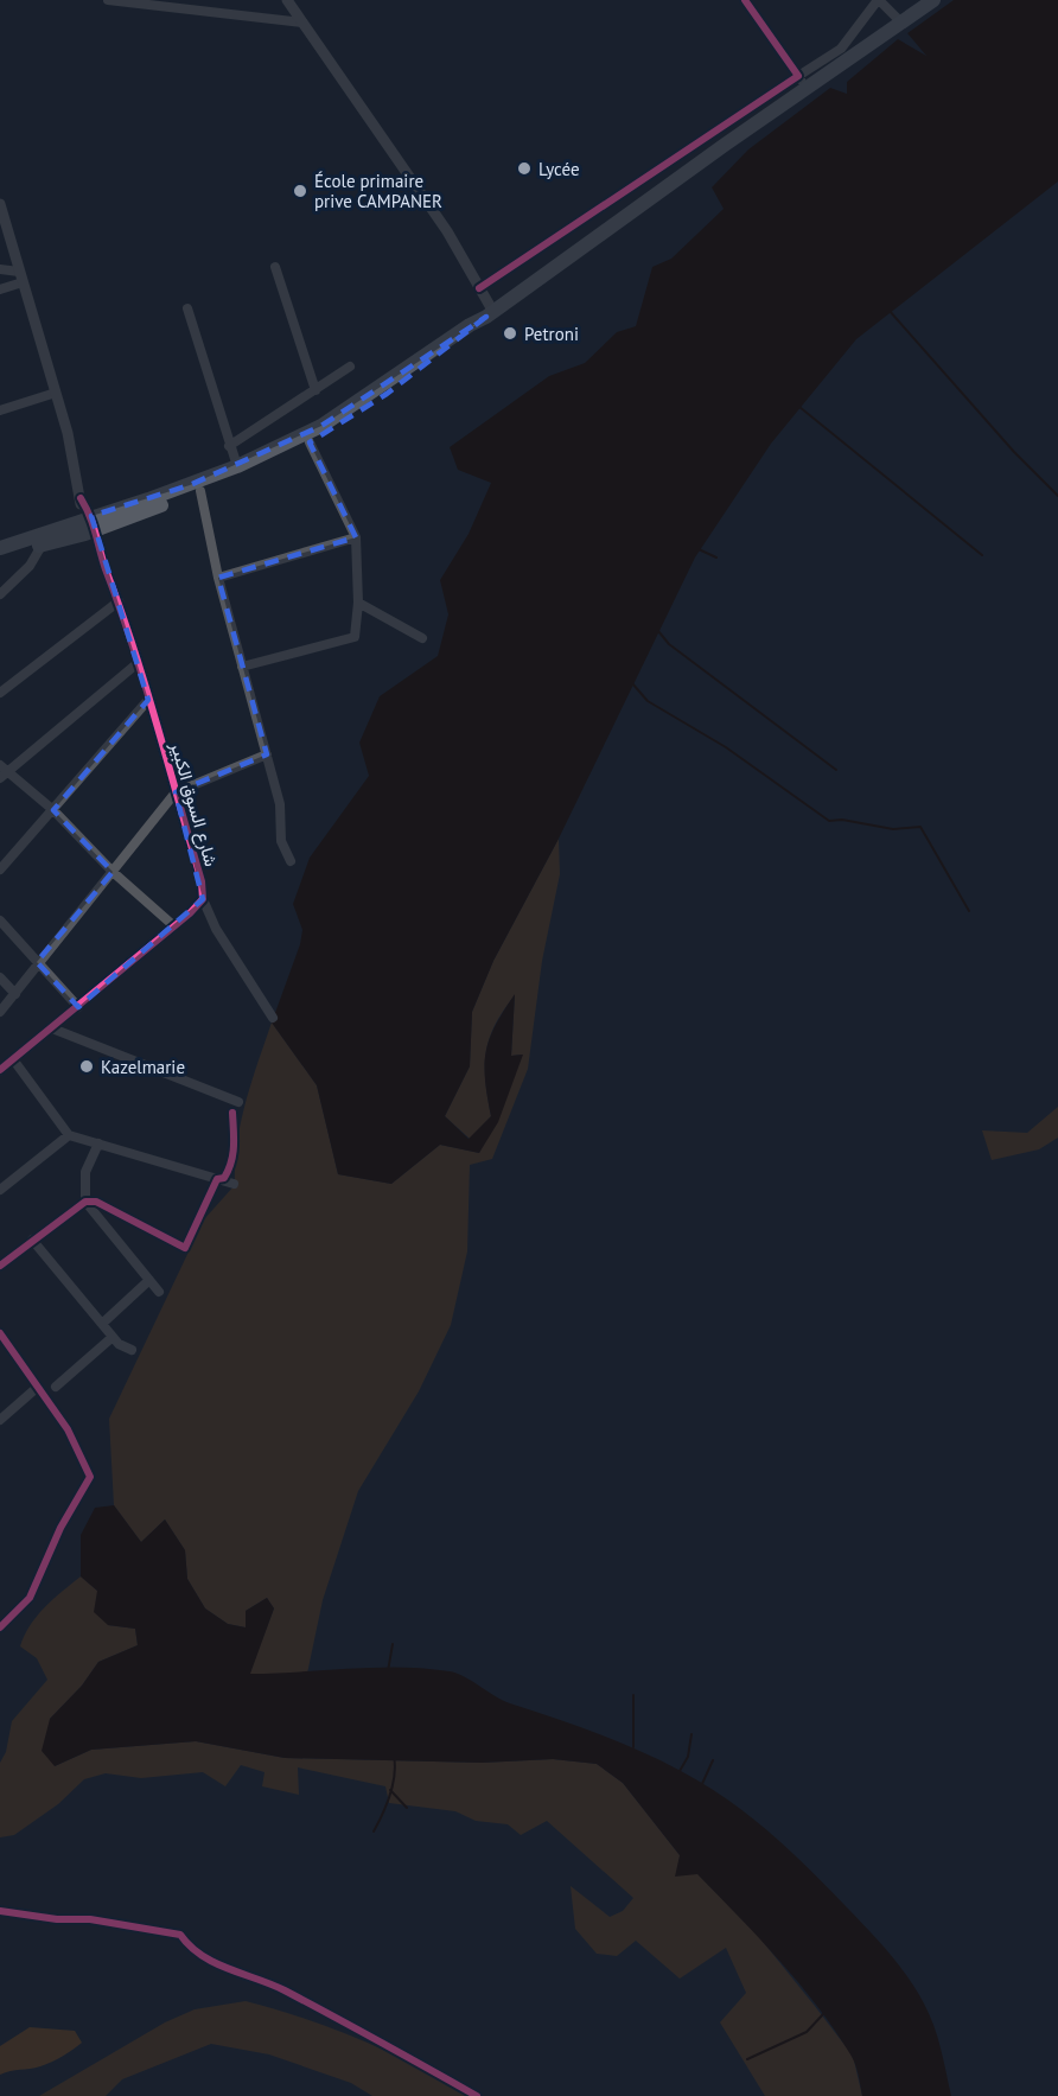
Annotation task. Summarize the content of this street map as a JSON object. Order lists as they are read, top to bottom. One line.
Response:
{"streets":{"street":["شارع السوق الكبير"]},"places":["Lycée","École primaire prive CAMPANER","Petroni","Kazelmarie"]}
